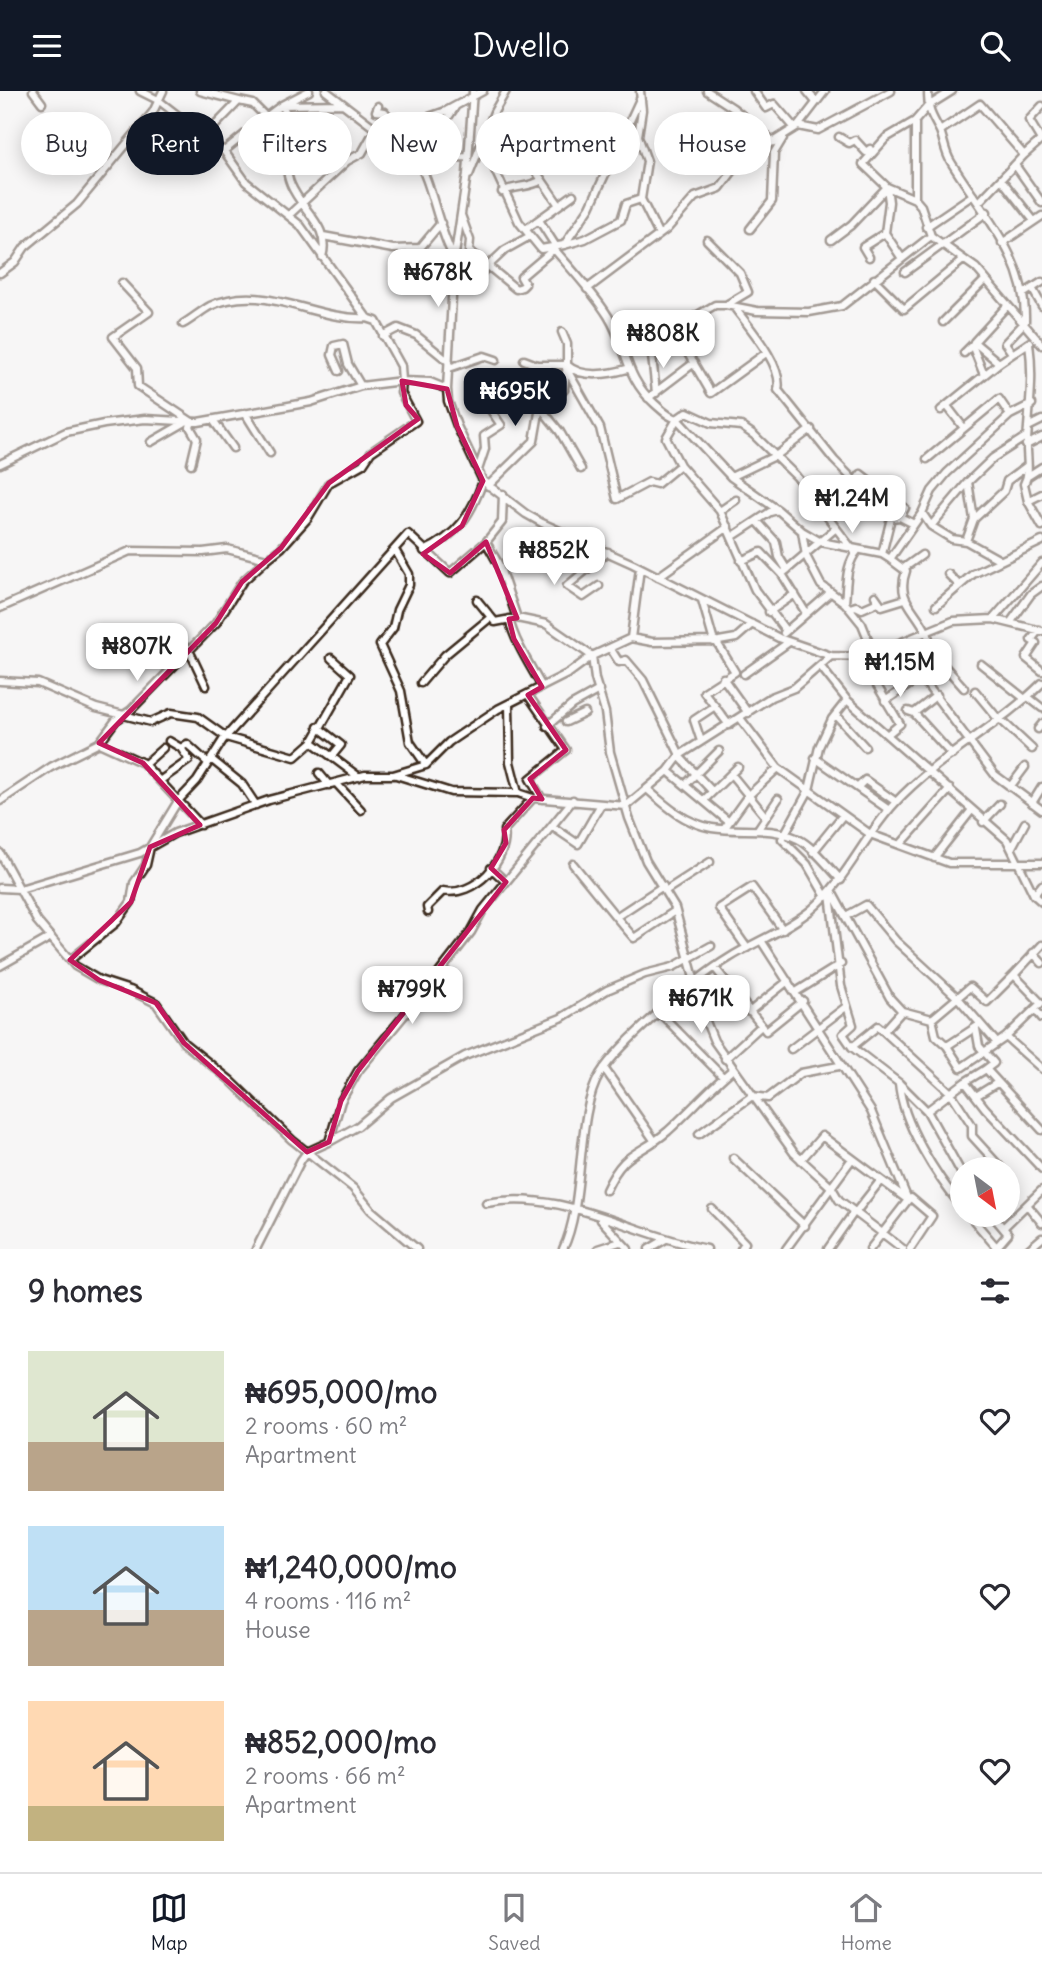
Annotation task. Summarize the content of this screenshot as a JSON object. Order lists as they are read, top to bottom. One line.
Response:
{"north":"bottom right","page":{"header":"Dwello","chip":["Buy","Rent","Filters","New","Apartment","House"],"price":["₦678K","₦808K","₦695K","₦1.24M","₦852K","₦807K","₦1.15M","₦799K","₦671K"],"heading":"9 homes","list":[{"name":"₦695,000/mo","note":"2 rooms · 60 m² · Apartment"},{"name":"₦1,240,000/mo","note":"4 rooms · 116 m² · House"},{"name":"₦852,000/mo","note":"2 rooms · 66 m² · Apartment"}],"tabs":["Map","Saved","Home"]}}
